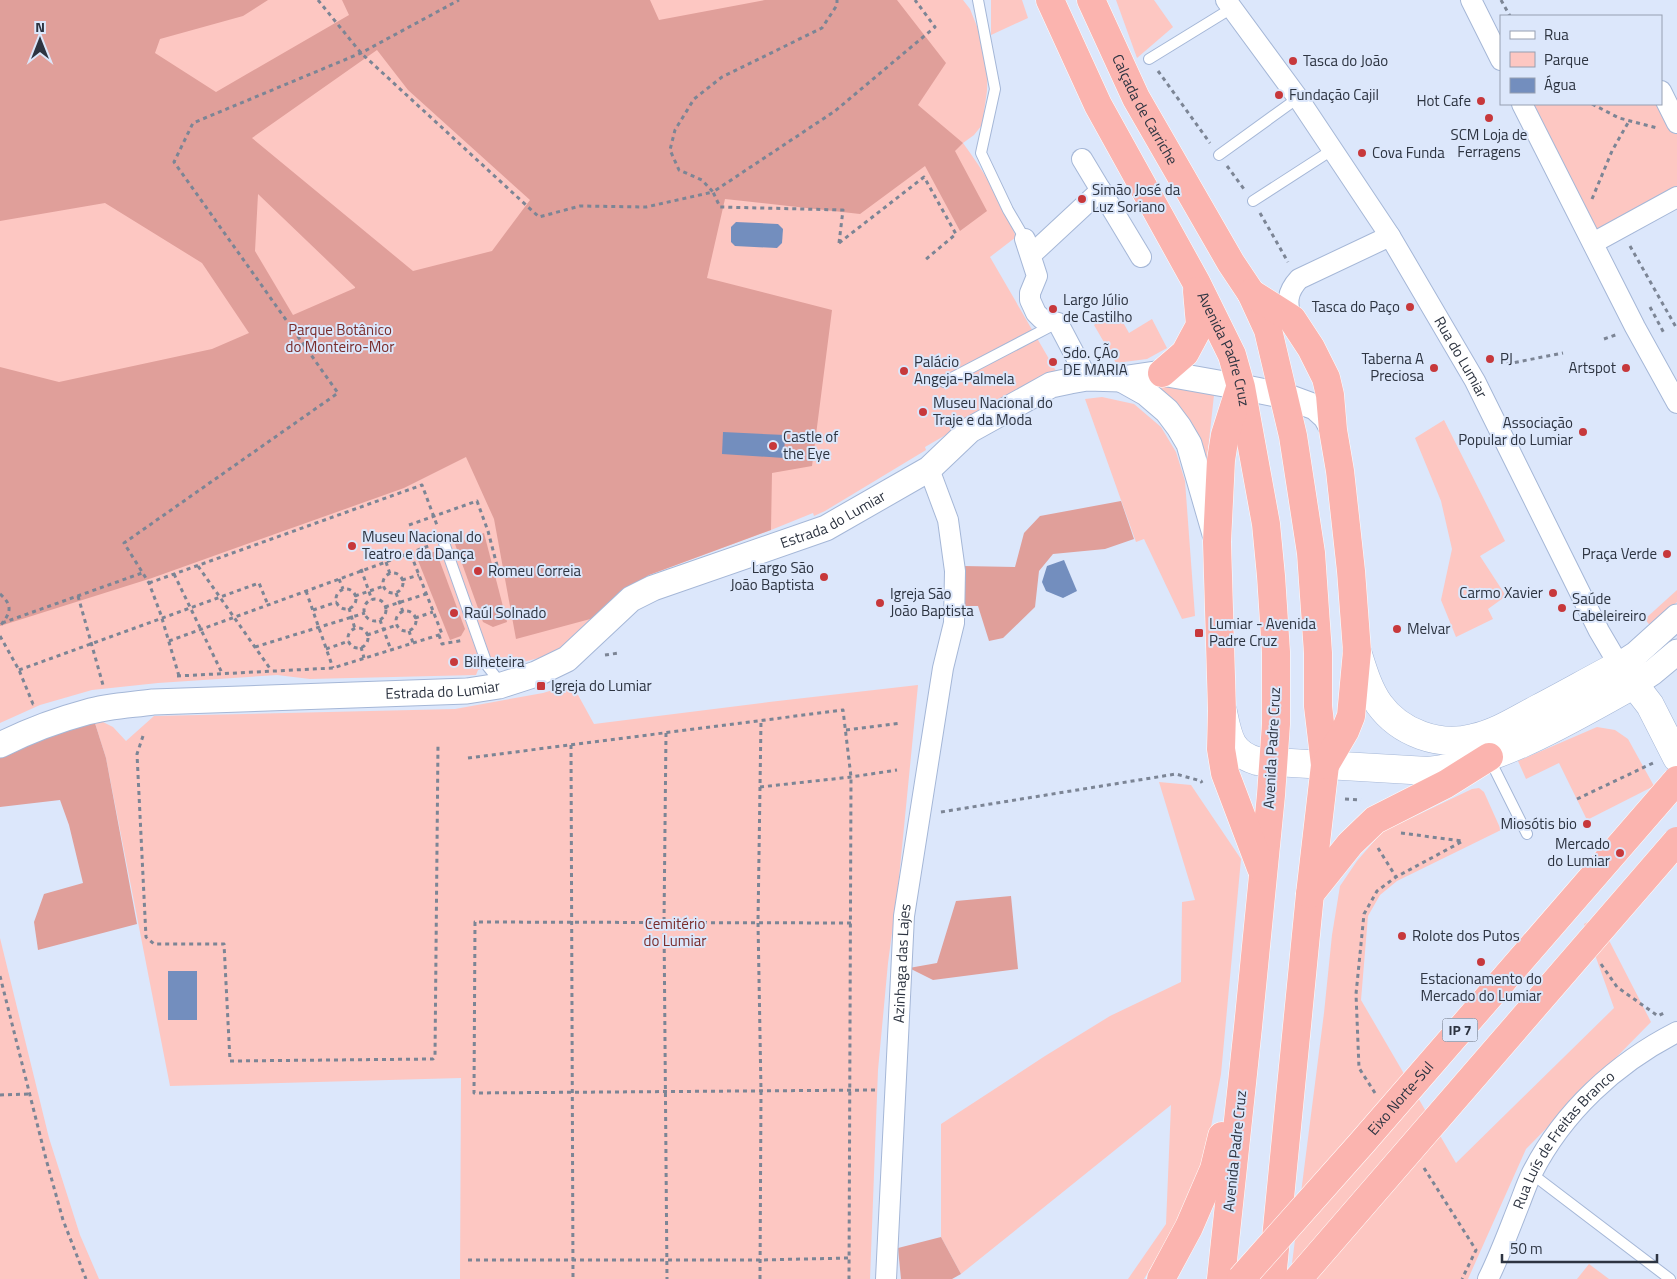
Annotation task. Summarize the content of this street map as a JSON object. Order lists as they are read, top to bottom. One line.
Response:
{"streets":{"highway":["Calçada de Carriche","Avenida Padre Cruz","IP 7","Eixo Norte-Sul"],"main road":["Rua do Lumiar"],"street":["Estrada do Lumiar","Azinhaga das Lajes","Rua Luís de Freitas Branco"]},"crossings":[["Avenida Padre Cruz","Estrada do Lumiar"],["Rua do Lumiar","Eixo Norte-Sul"],["Estrada do Lumiar","Azinhaga das Lajes"]],"parks":["Parque Botânico do Monteiro-Mor","Cemitério do Lumiar"],"places":{"other":["Tasca do João","Fundação Cajil","Hot Cafe","SCM Loja de Ferragens","Cova Funda","Simão José da Luz Soriano","Tasca do Paço","Largo Júlio de Castilho","PJ","Sdo. ÇÃo DE MARIA","Taberna A Preciosa","Artspot","Palácio Angeja-Palmela","Museu Nacional do Traje e da Moda","Associação Popular do Lumiar","Castle of the Eye","Museu Nacional do Teatro e da Dança","Praça Verde","Romeu Correia","Largo São João Baptista","Carmo Xavier","Igreja São João Baptista","Saúde Cabeleireiro","Raúl Solnado","Melvar","Bilheteira","Miosótis bio","Mercado do Lumiar","Rolote dos Putos","Estacionamento do Mercado do Lumiar"],"transit":["Lumiar - Avenida Padre Cruz","Igreja do Lumiar"]},"legend":["Rua","Parque","Água"],"scale_bar":"50 m","north":"top"}
